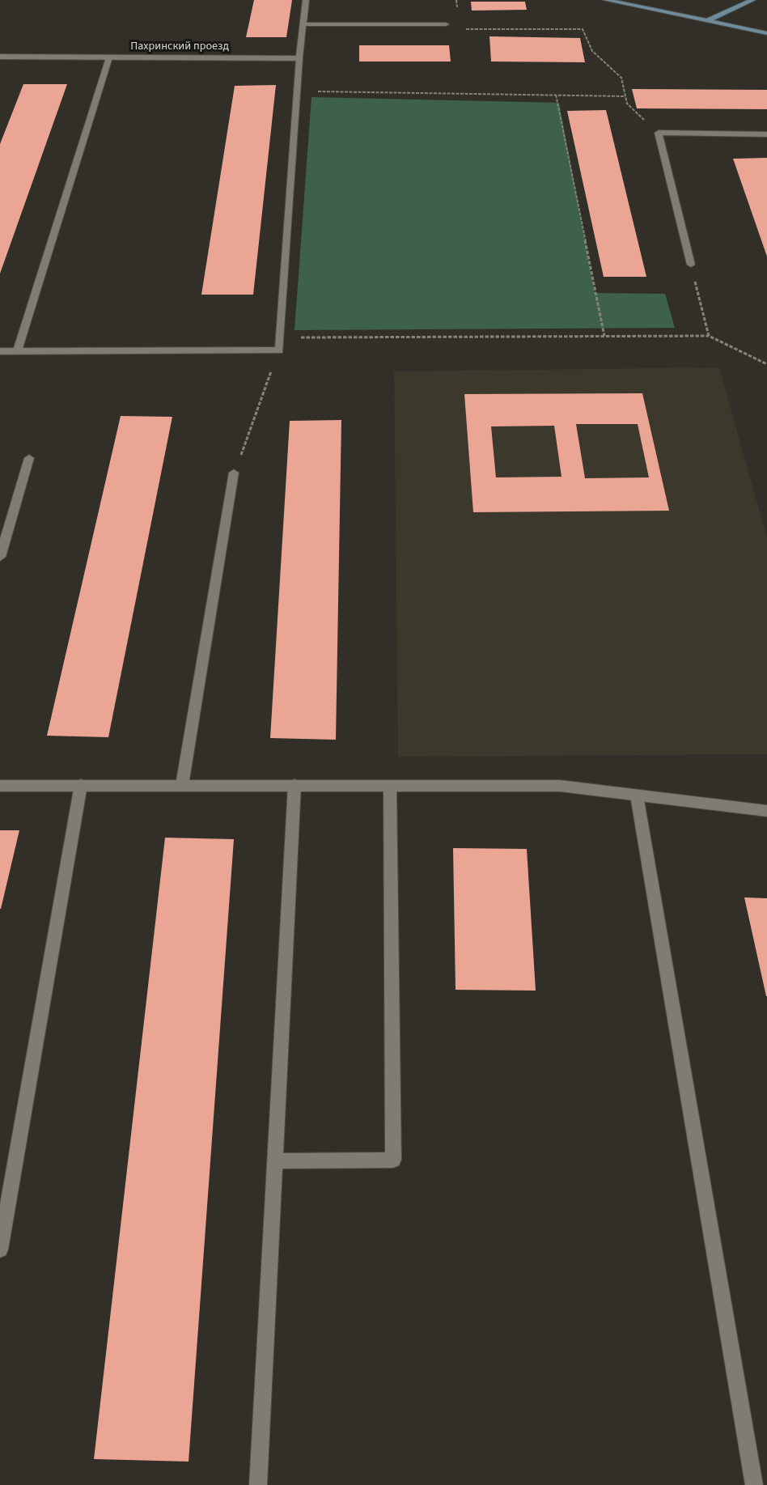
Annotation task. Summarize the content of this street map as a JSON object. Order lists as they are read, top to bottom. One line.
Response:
{"streets":{"street":["Пахринский проезд"]}}
